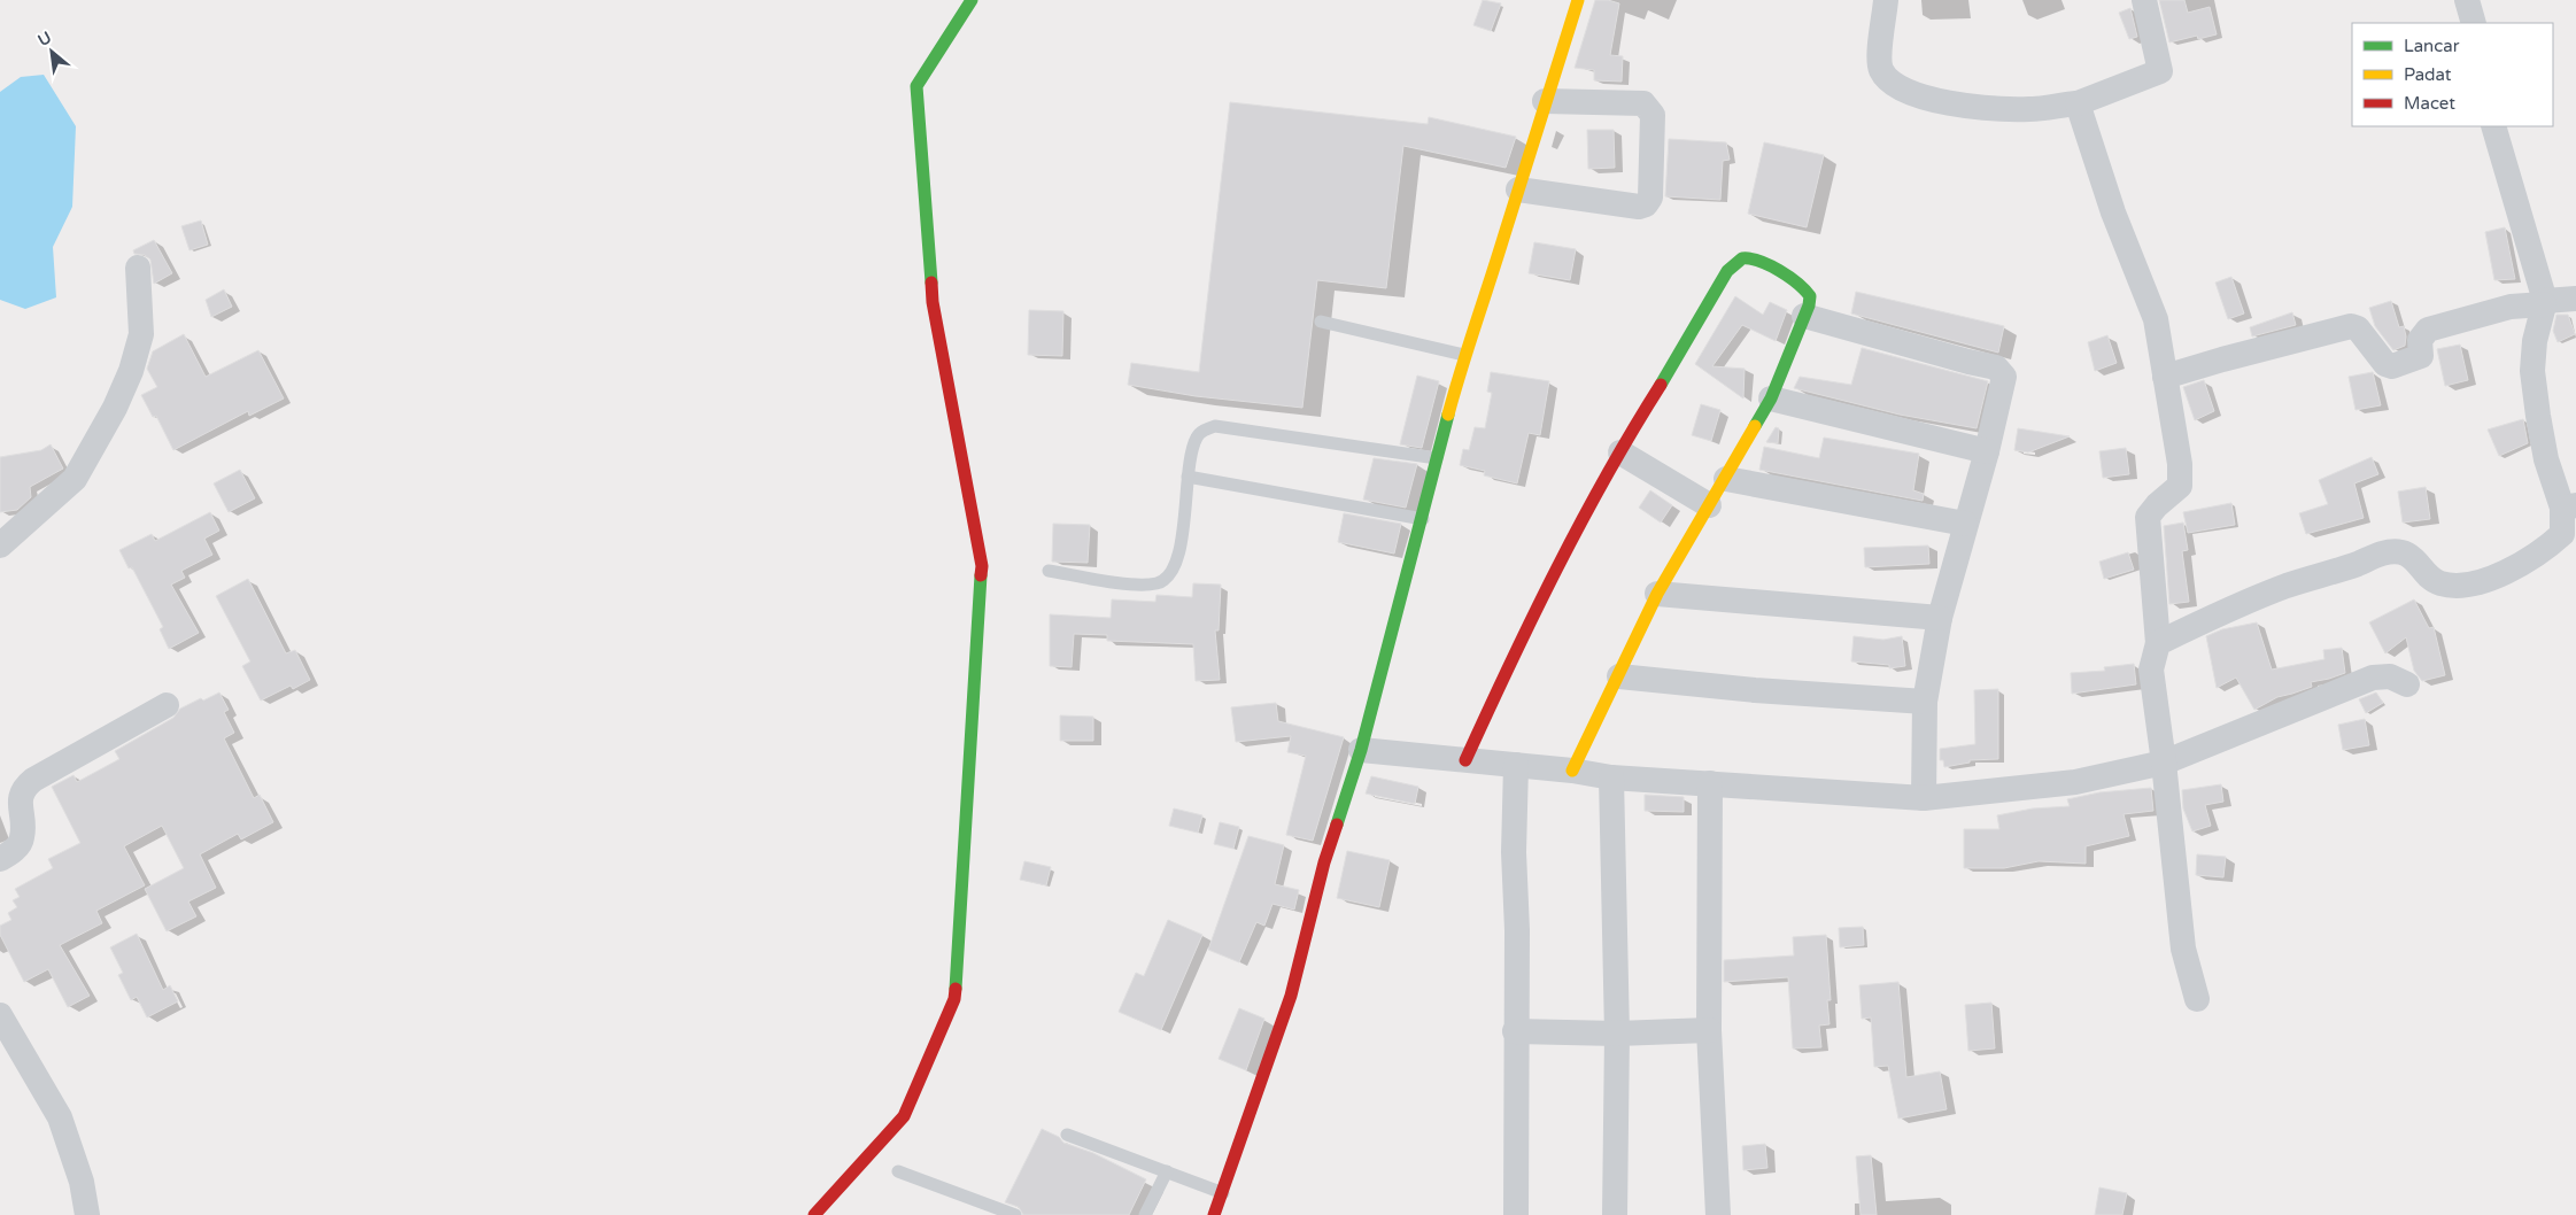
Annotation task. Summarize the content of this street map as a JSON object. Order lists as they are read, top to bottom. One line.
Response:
{"legend":["Lancar","Padat","Macet"],"north":"top left"}
